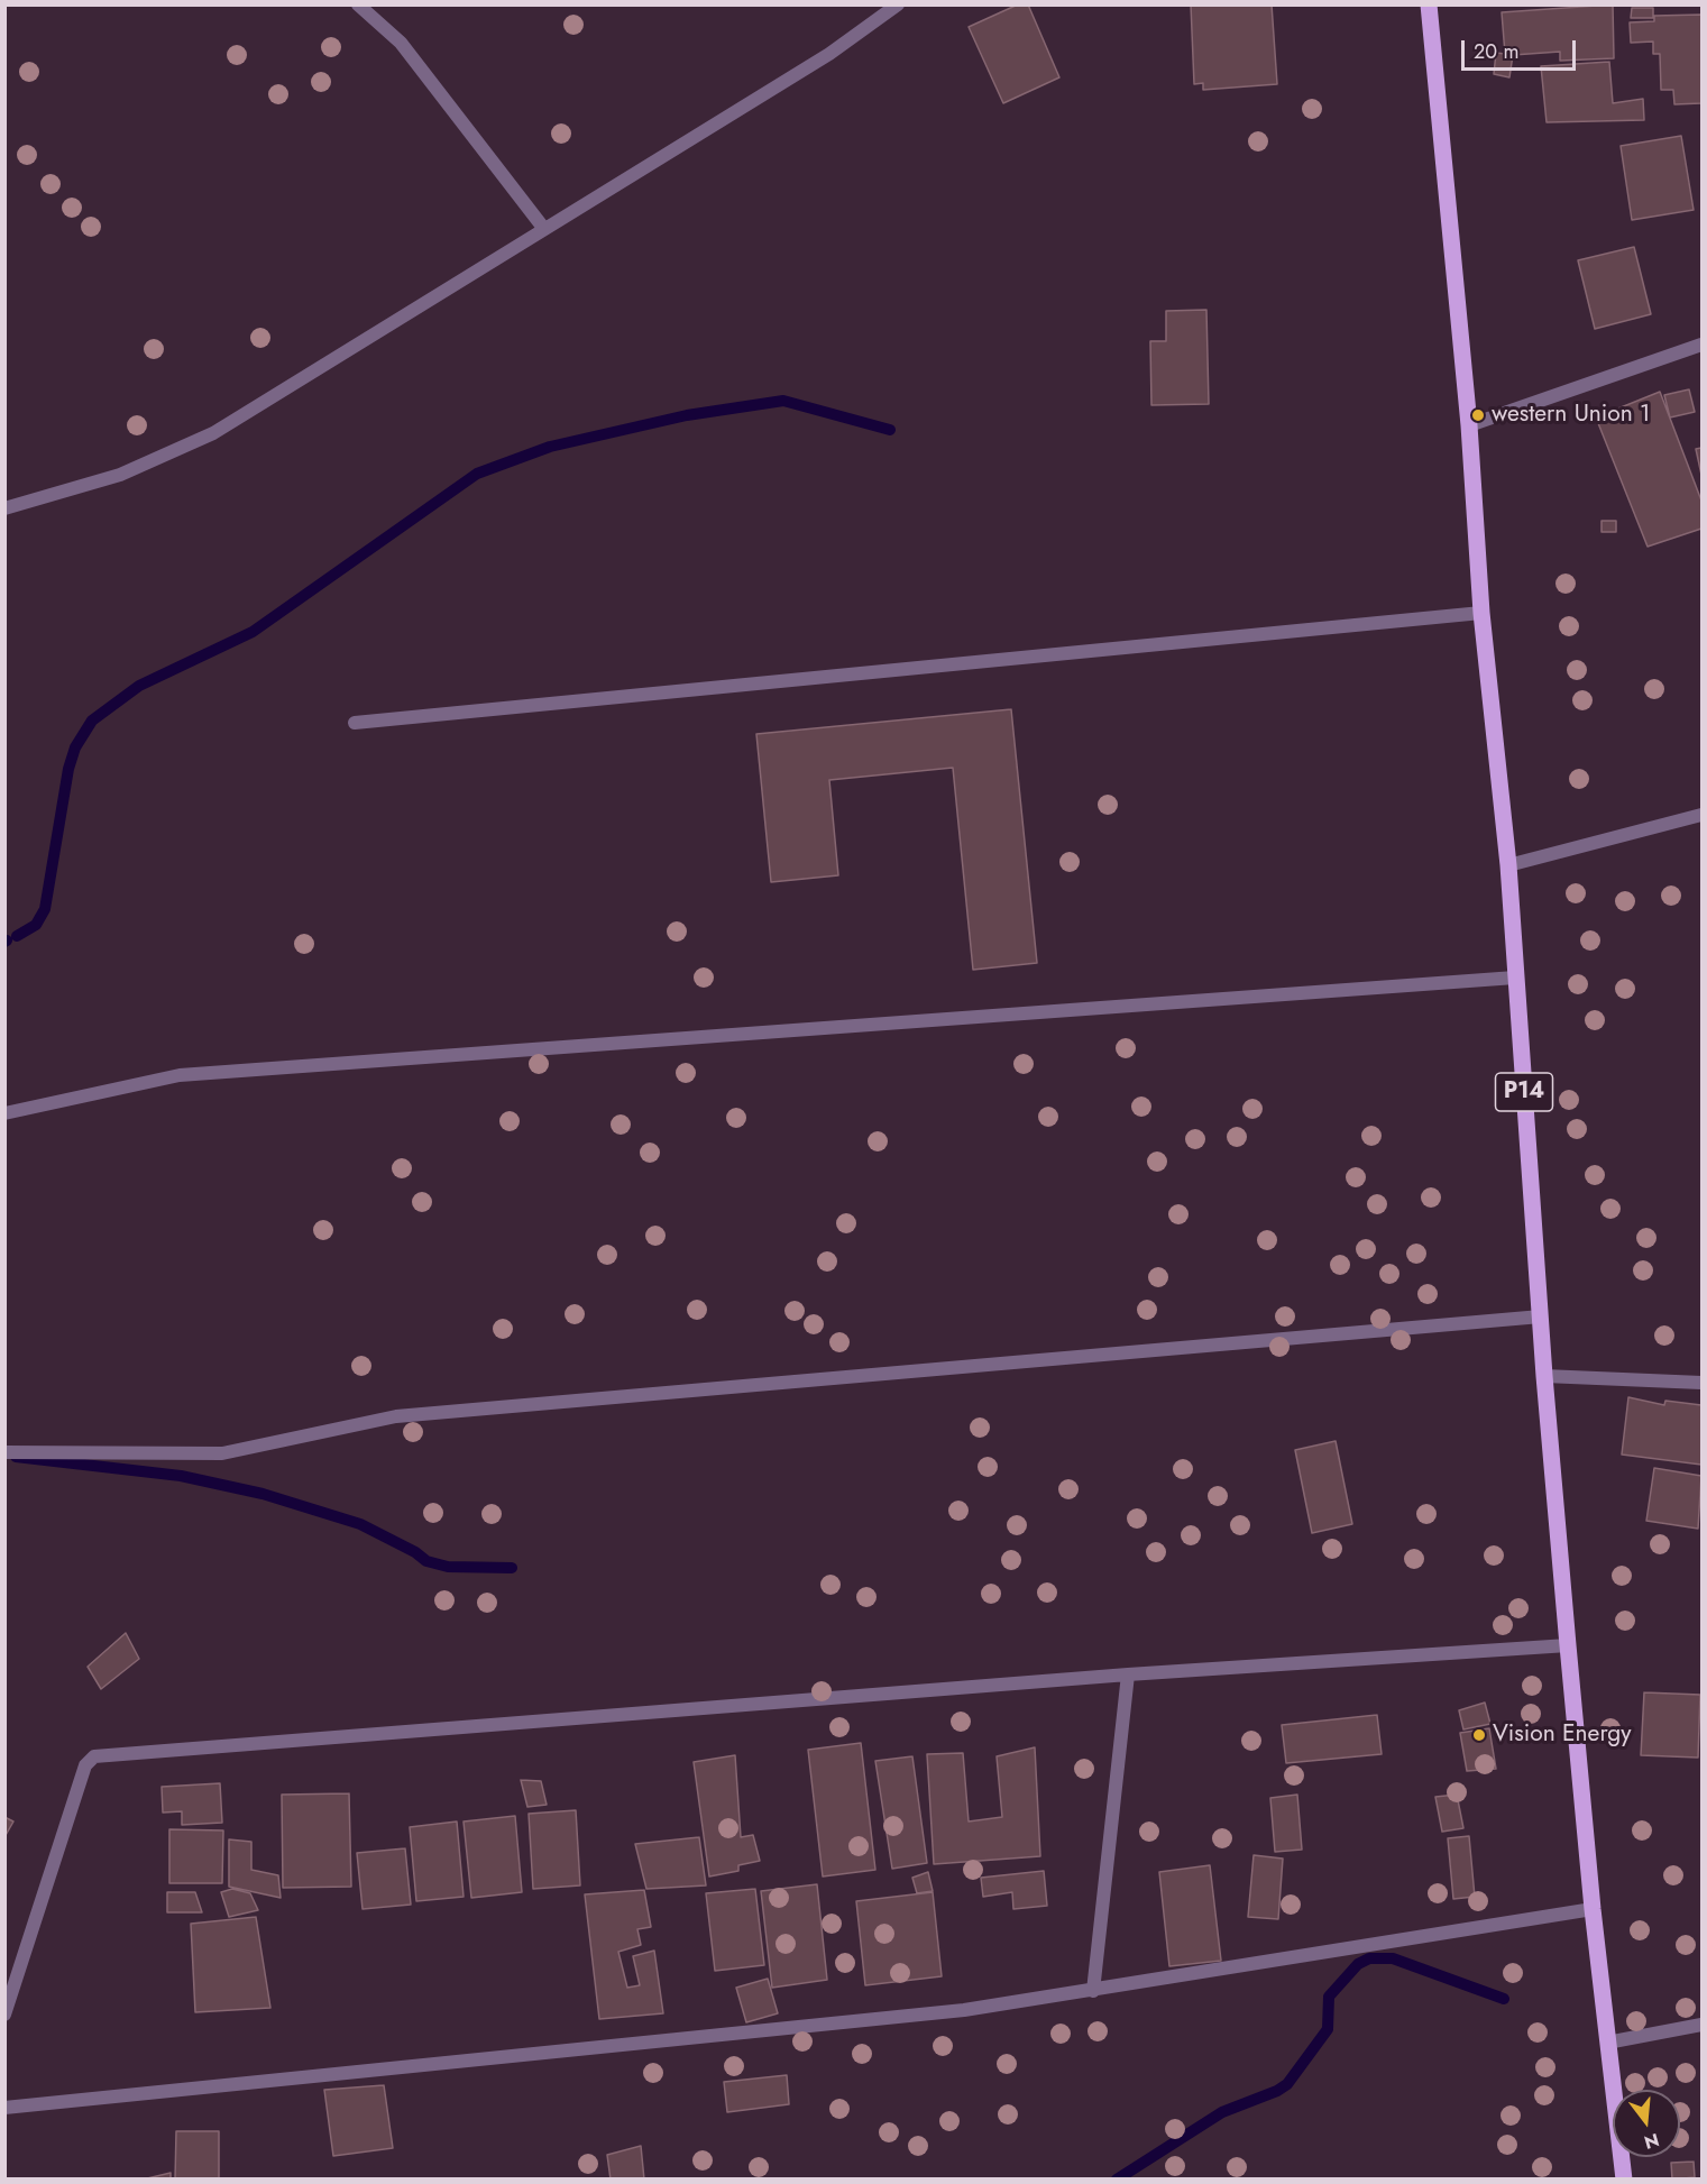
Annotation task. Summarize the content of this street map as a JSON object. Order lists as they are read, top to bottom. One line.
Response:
{"streets":{"main road":["P14"]},"places":["western Union 1","Vision Energy"],"scale_bar":"20 m","north":"bottom"}
